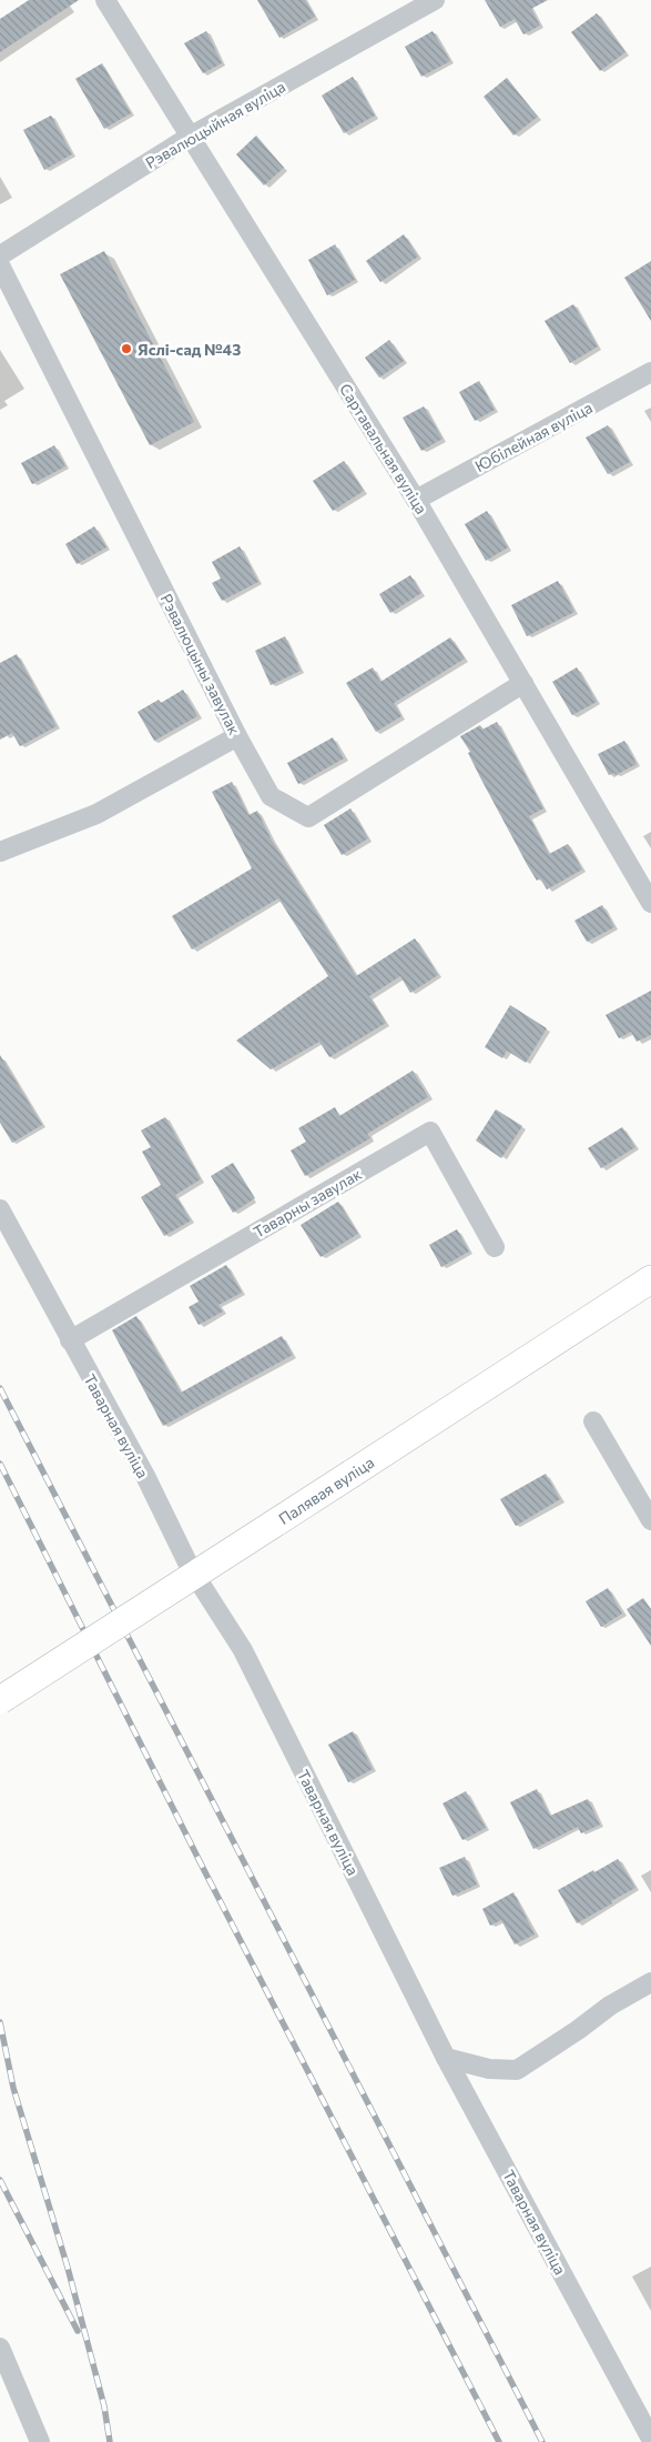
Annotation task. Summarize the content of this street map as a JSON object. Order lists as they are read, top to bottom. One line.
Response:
{"streets":{"main road":["Палявая вуліца"],"street":["Рэвалюцыйная вуліца","Юбілейная вуліца","Сартавальная вуліца","Рэвалюцыны завулак","Таварны завулак","Таварная вуліца"]},"crossings":[["Рэвалюцыйная вуліца","Сартавальная вуліца"],["Юбілейная вуліца","Сартавальная вуліца"],["Сартавальная вуліца","Рэвалюцыны завулак"],["Таварны завулак","Таварная вуліца"]],"places":["Яслі-сад №43"]}
